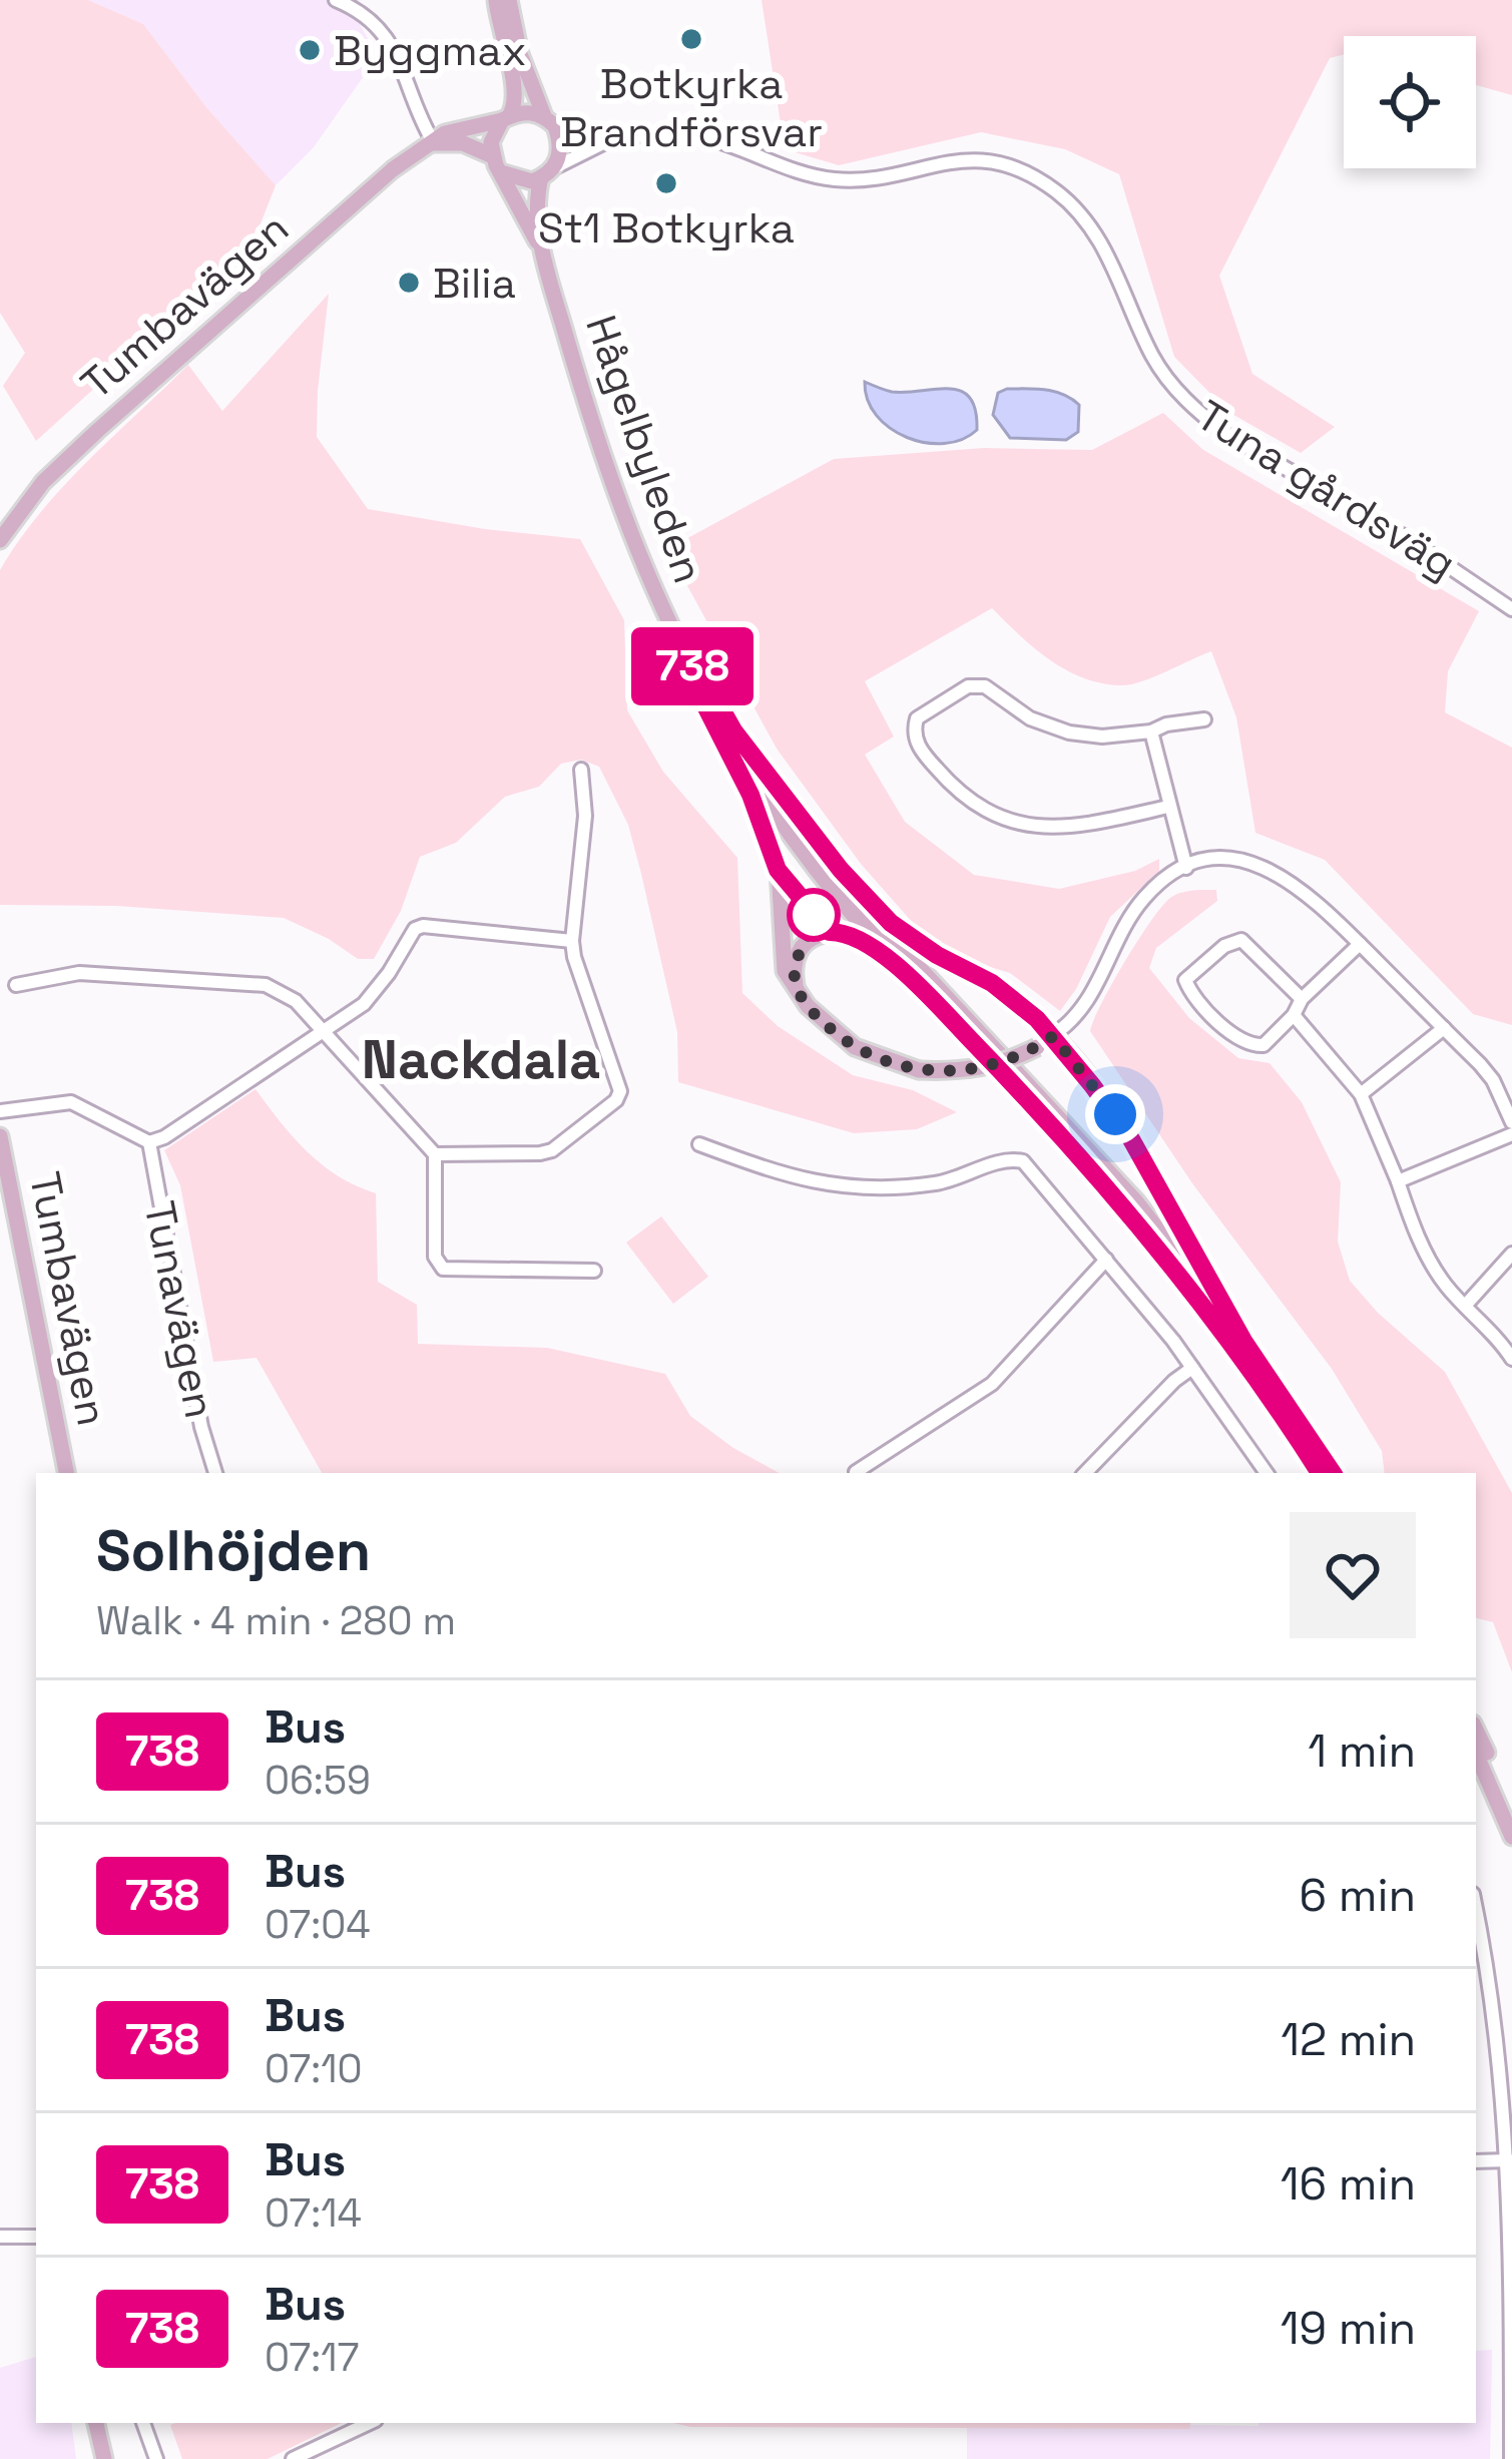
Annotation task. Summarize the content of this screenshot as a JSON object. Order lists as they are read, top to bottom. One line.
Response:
{"streets":{"main road":["Tumbavägen","Hågelbyleden"],"street":["Tuna gårdsväg","Tunavägen"]},"crossings":[["Tumbavägen","Hågelbyleden"],["Tumbavägen","Tuna gårdsväg"],["Hågelbyleden","Tuna gårdsväg"]],"districts":["Nackdala"],"places":["Botkyrka Brandförsvar","Byggmax","St1 Botkyrka","Bilia"],"lines":["bus line 738"],"page":{"on_map":"738","heading":["Solhöjden","Walk · 4 min · 280 m"],"list":[{"mark":"738","name":"Bus","note":"06:59","value":"1 min"},{"mark":"738","name":"Bus","note":"07:04","value":"6 min"},{"mark":"738","name":"Bus","note":"07:10","value":"12 min"},{"mark":"738","name":"Bus","note":"07:14","value":"16 min"},{"mark":"738","name":"Bus","note":"07:17","value":"19 min"}]}}
